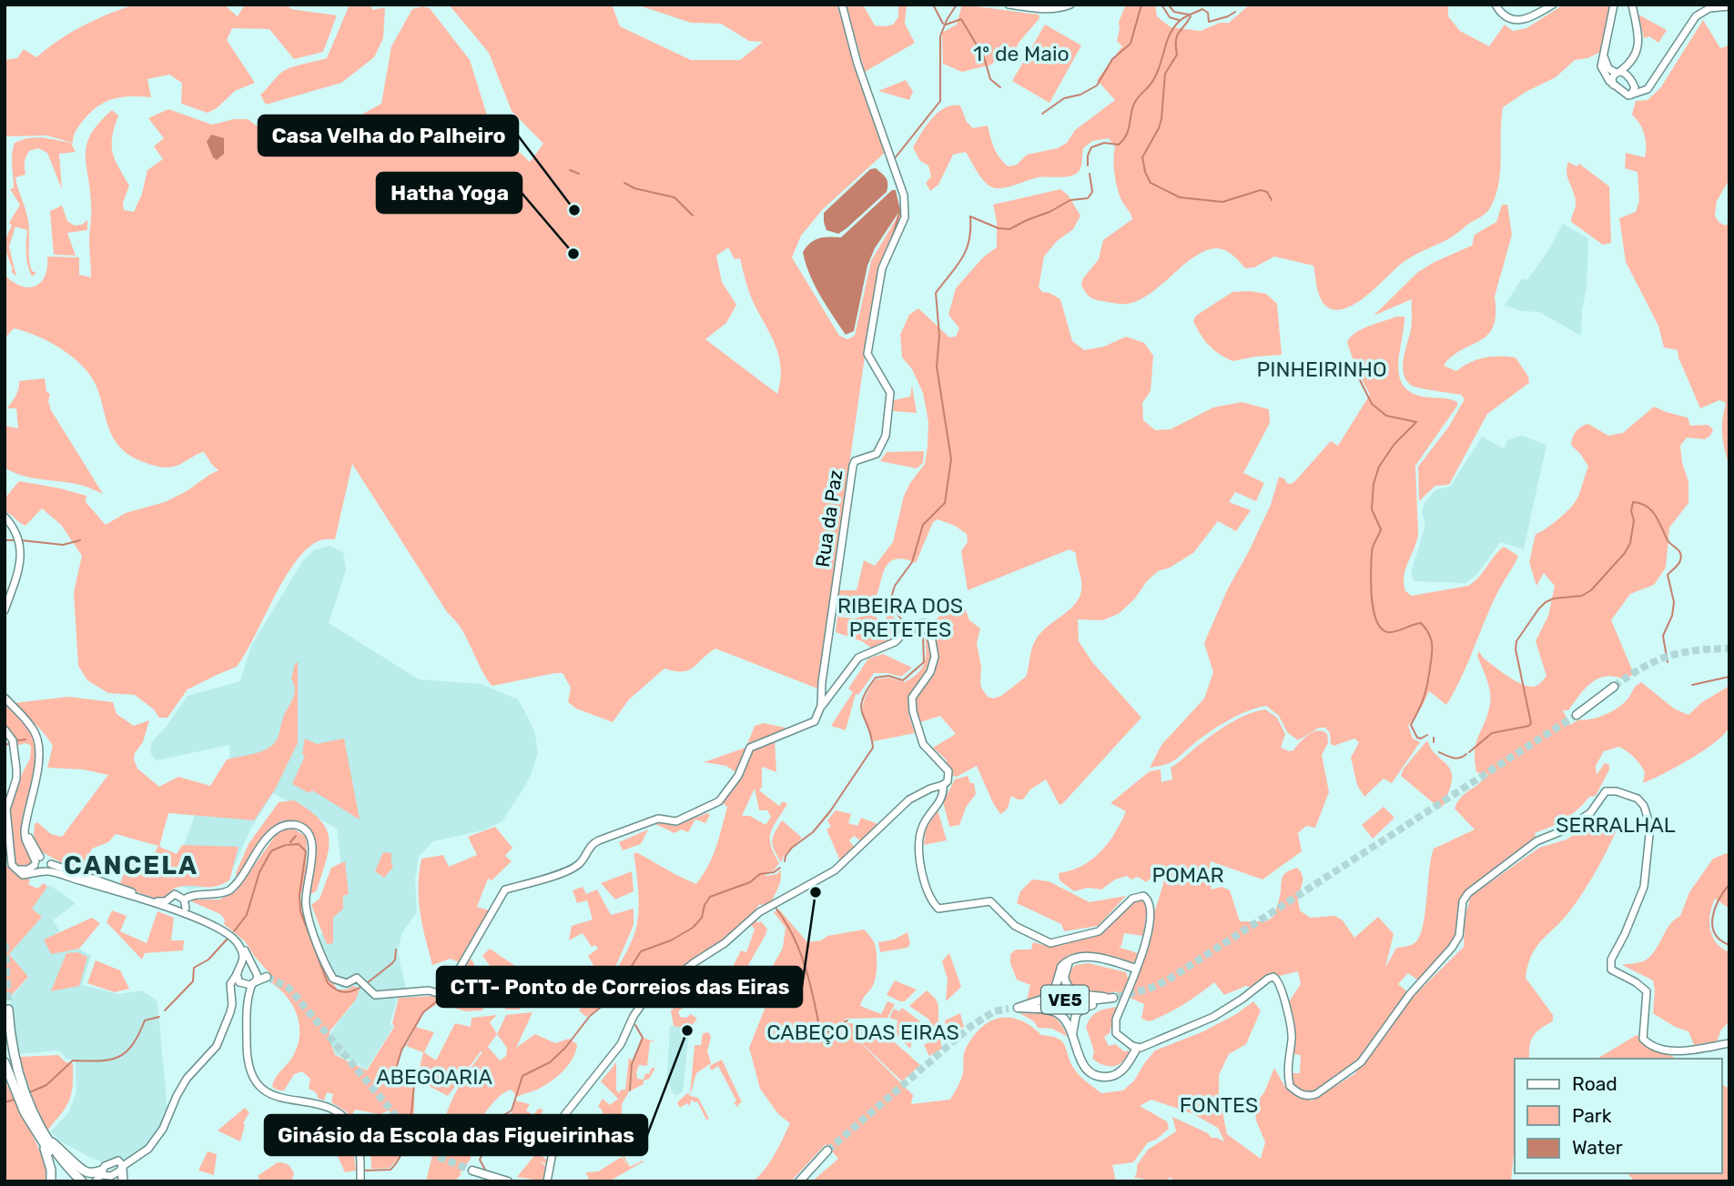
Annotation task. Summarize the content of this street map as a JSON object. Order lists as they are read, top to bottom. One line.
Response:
{"streets":{"main road":["VE5"],"street":["Rua da Paz"]},"districts":["1º de Maio","PINHEIRINHO","RIBEIRA DOS PRETETES","SERRALHAL","CANCELA","POMAR","CABEÇO DAS EIRAS","ABEGOARIA","FONTES"],"places":["Casa Velha do Palheiro","Hatha Yoga","CTT- Ponto de Correios das Eiras","Ginásio da Escola das Figueirinhas"],"legend":["Road","Park","Water"]}
